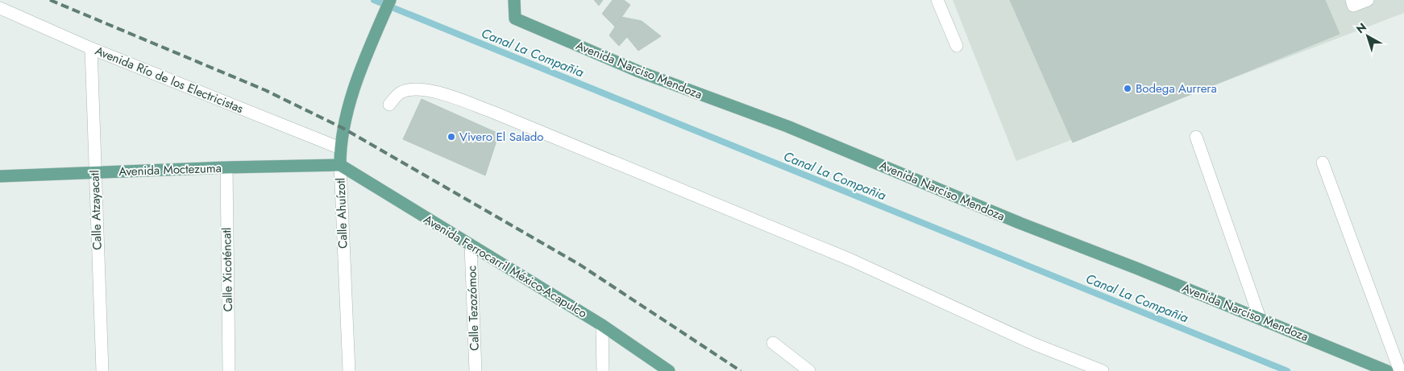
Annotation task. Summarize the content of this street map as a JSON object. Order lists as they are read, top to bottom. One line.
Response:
{"streets":{"main road":["Avenida Narciso Mendoza","Avenida Moctezuma","Calle Ahuízotl","Avenida Ferrocarril México-Acapulco"],"street":["Avenida Río de los Electricistas","Calle Atzayacatl","Calle Xicoténcatl","Calle Tezozómoc"]},"crossings":[["Avenida Río de los Electricistas","Calle Atzayacatl"],["Avenida Río de los Electricistas","Calle Ahuízotl"],["Avenida Moctezuma","Calle Atzayacatl"],["Avenida Moctezuma","Calle Ahuízotl"],["Avenida Moctezuma","Avenida Ferrocarril México-Acapulco"],["Avenida Moctezuma","Calle Xicoténcatl"],["Calle Ahuízotl","Avenida Ferrocarril México-Acapulco"],["Avenida Ferrocarril México-Acapulco","Calle Tezozómoc"]],"water":["Canal La Compañia"],"places":["Bodega Aurrera","Vivero El Salado"],"north":"top left"}
